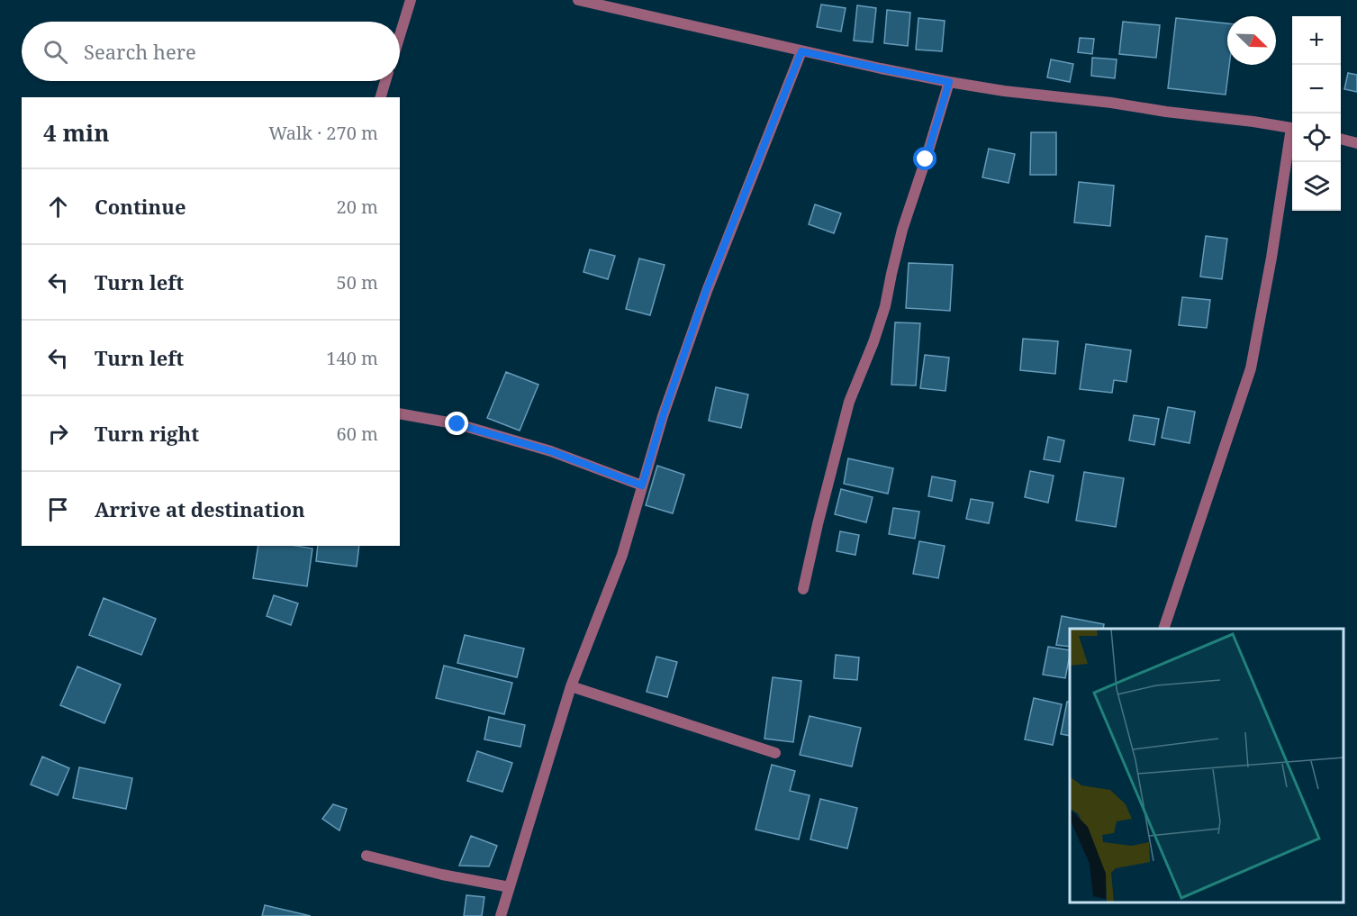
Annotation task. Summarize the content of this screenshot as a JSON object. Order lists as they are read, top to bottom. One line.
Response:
{"north":"bottom right","page":{"map_buttons":["+","−"],"search":"Search here","heading":["4 min","Walk · 270 m"],"list":[["Continue","20 m"],["Turn left","50 m"],["Turn left","140 m"],["Turn right","60 m"],"Arrive at destination"]}}
